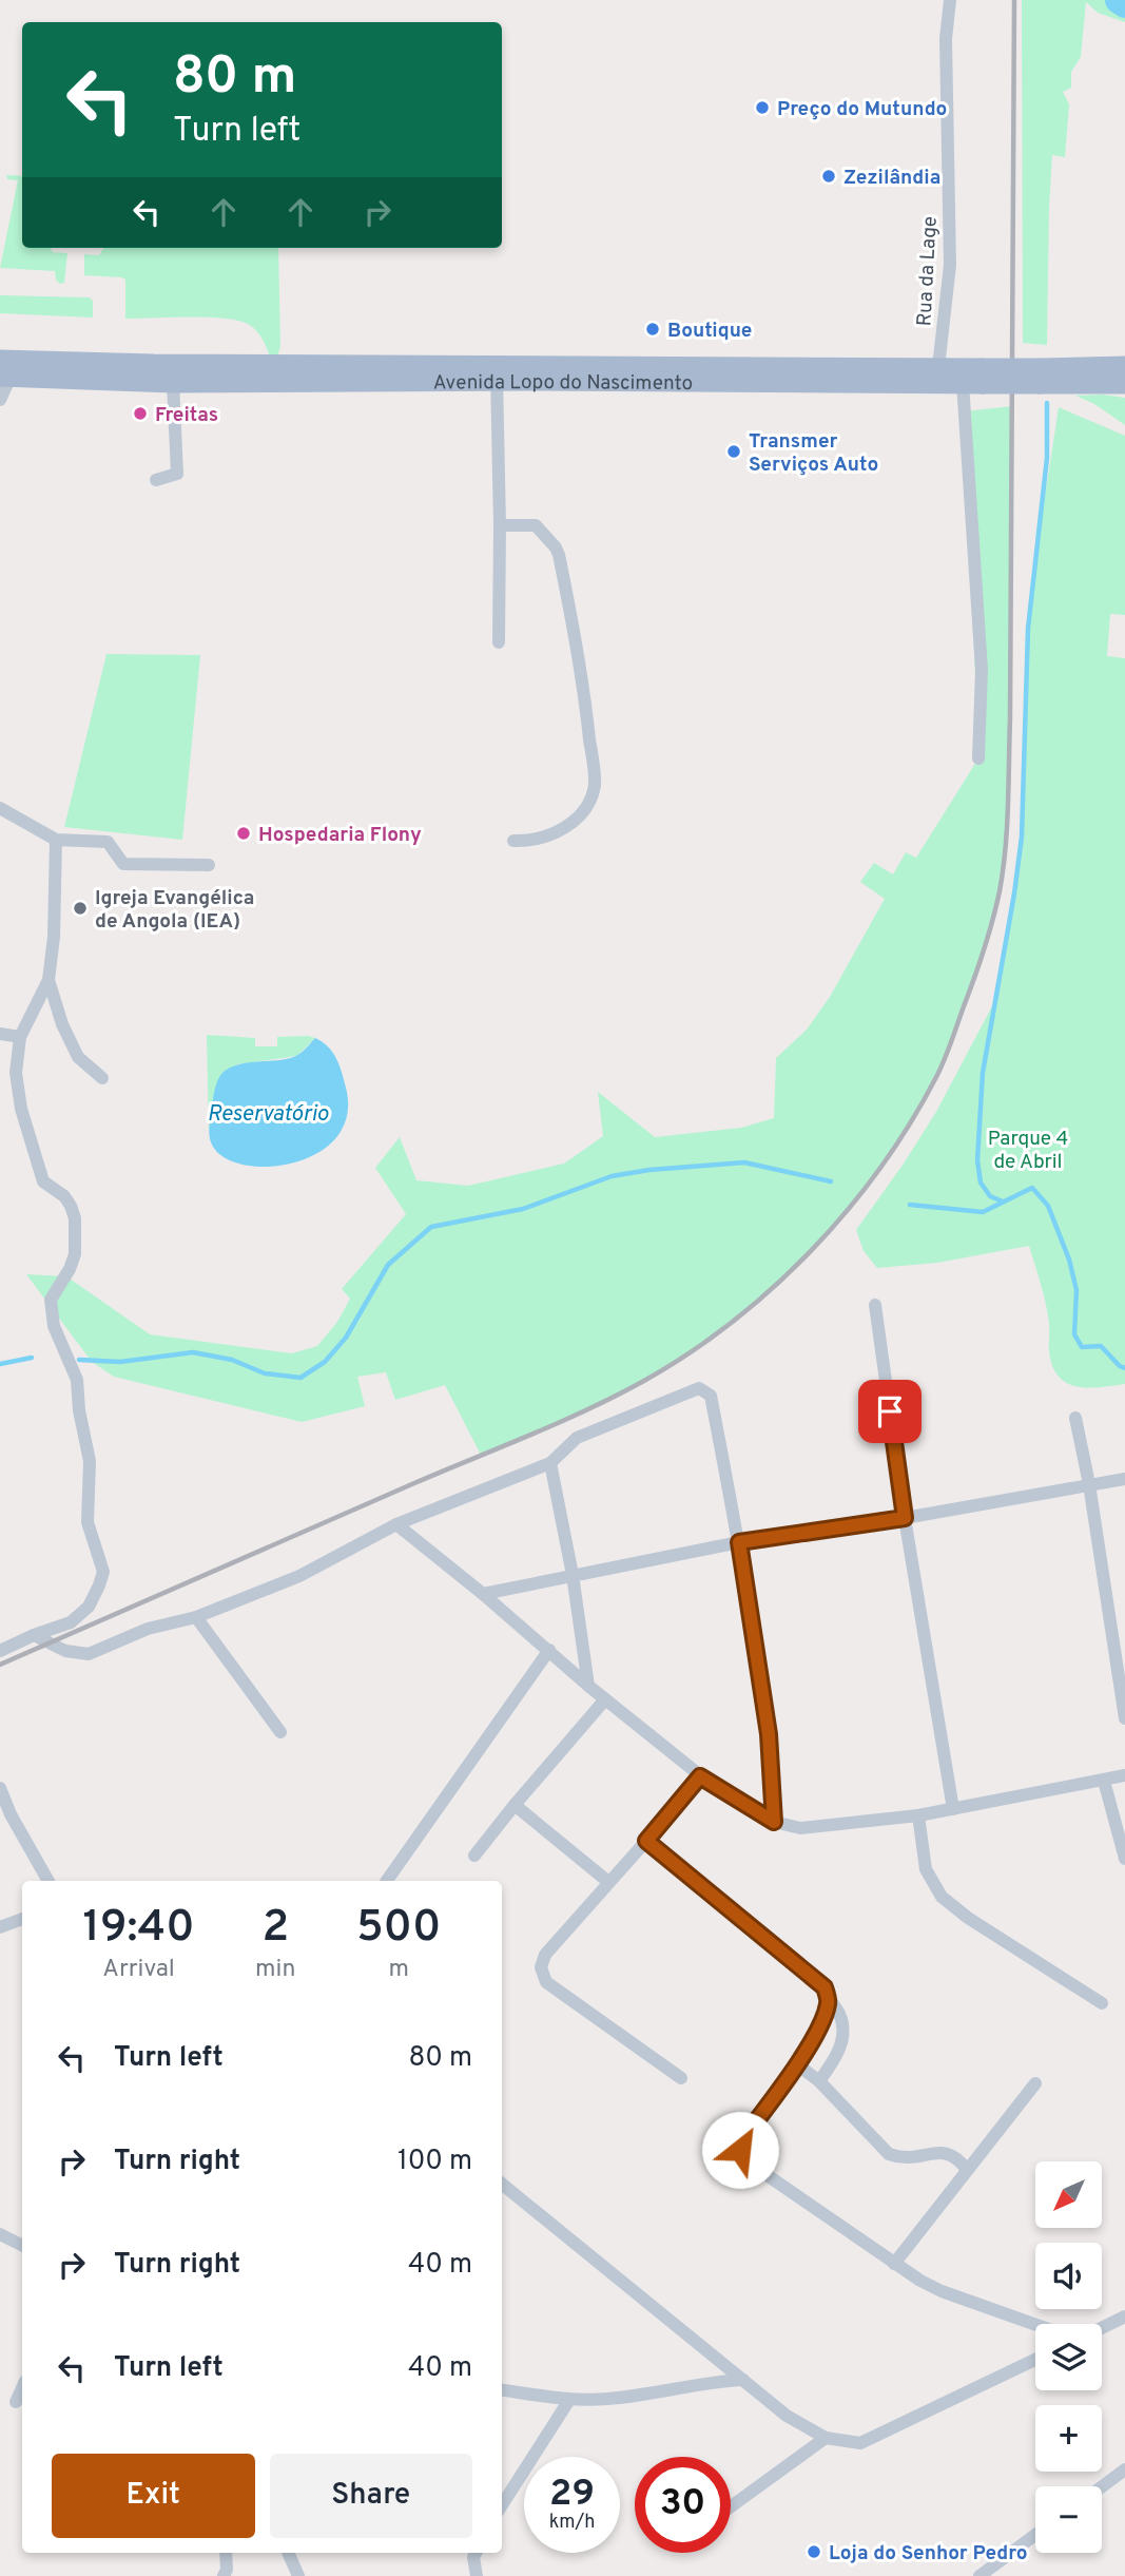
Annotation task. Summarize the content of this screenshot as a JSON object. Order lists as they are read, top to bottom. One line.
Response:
{"streets":{"main road":["Avenida Lopo do Nascimento"],"street":["Rua da Lage"]},"crossings":[["Rua da Lage","Avenida Lopo do Nascimento"]],"water":["Reservatório"],"parks":["Parque 4 de Abril"],"places":["Preço do Mutundo","Zezilândia","Boutique","Freitas","Transmer Serviços Auto","Hospedaria Flony","Igreja Evangélica de Angola (IEA)","Loja do Senhor Pedro"],"north":"bottom left","page":{"turn":["80 m","Turn left"],"eta":["19:40","Arrival","2","min","500","m"],"list":[{"name":"Turn left","value":"80 m"},{"name":"Turn right","value":"100 m"},{"name":"Turn right","value":"40 m"},{"name":"Turn left","value":"40 m"}],"map_buttons":["+","−"],"buttons":["Exit","Share"],"speed":"29 km/h","limit":"30"}}
